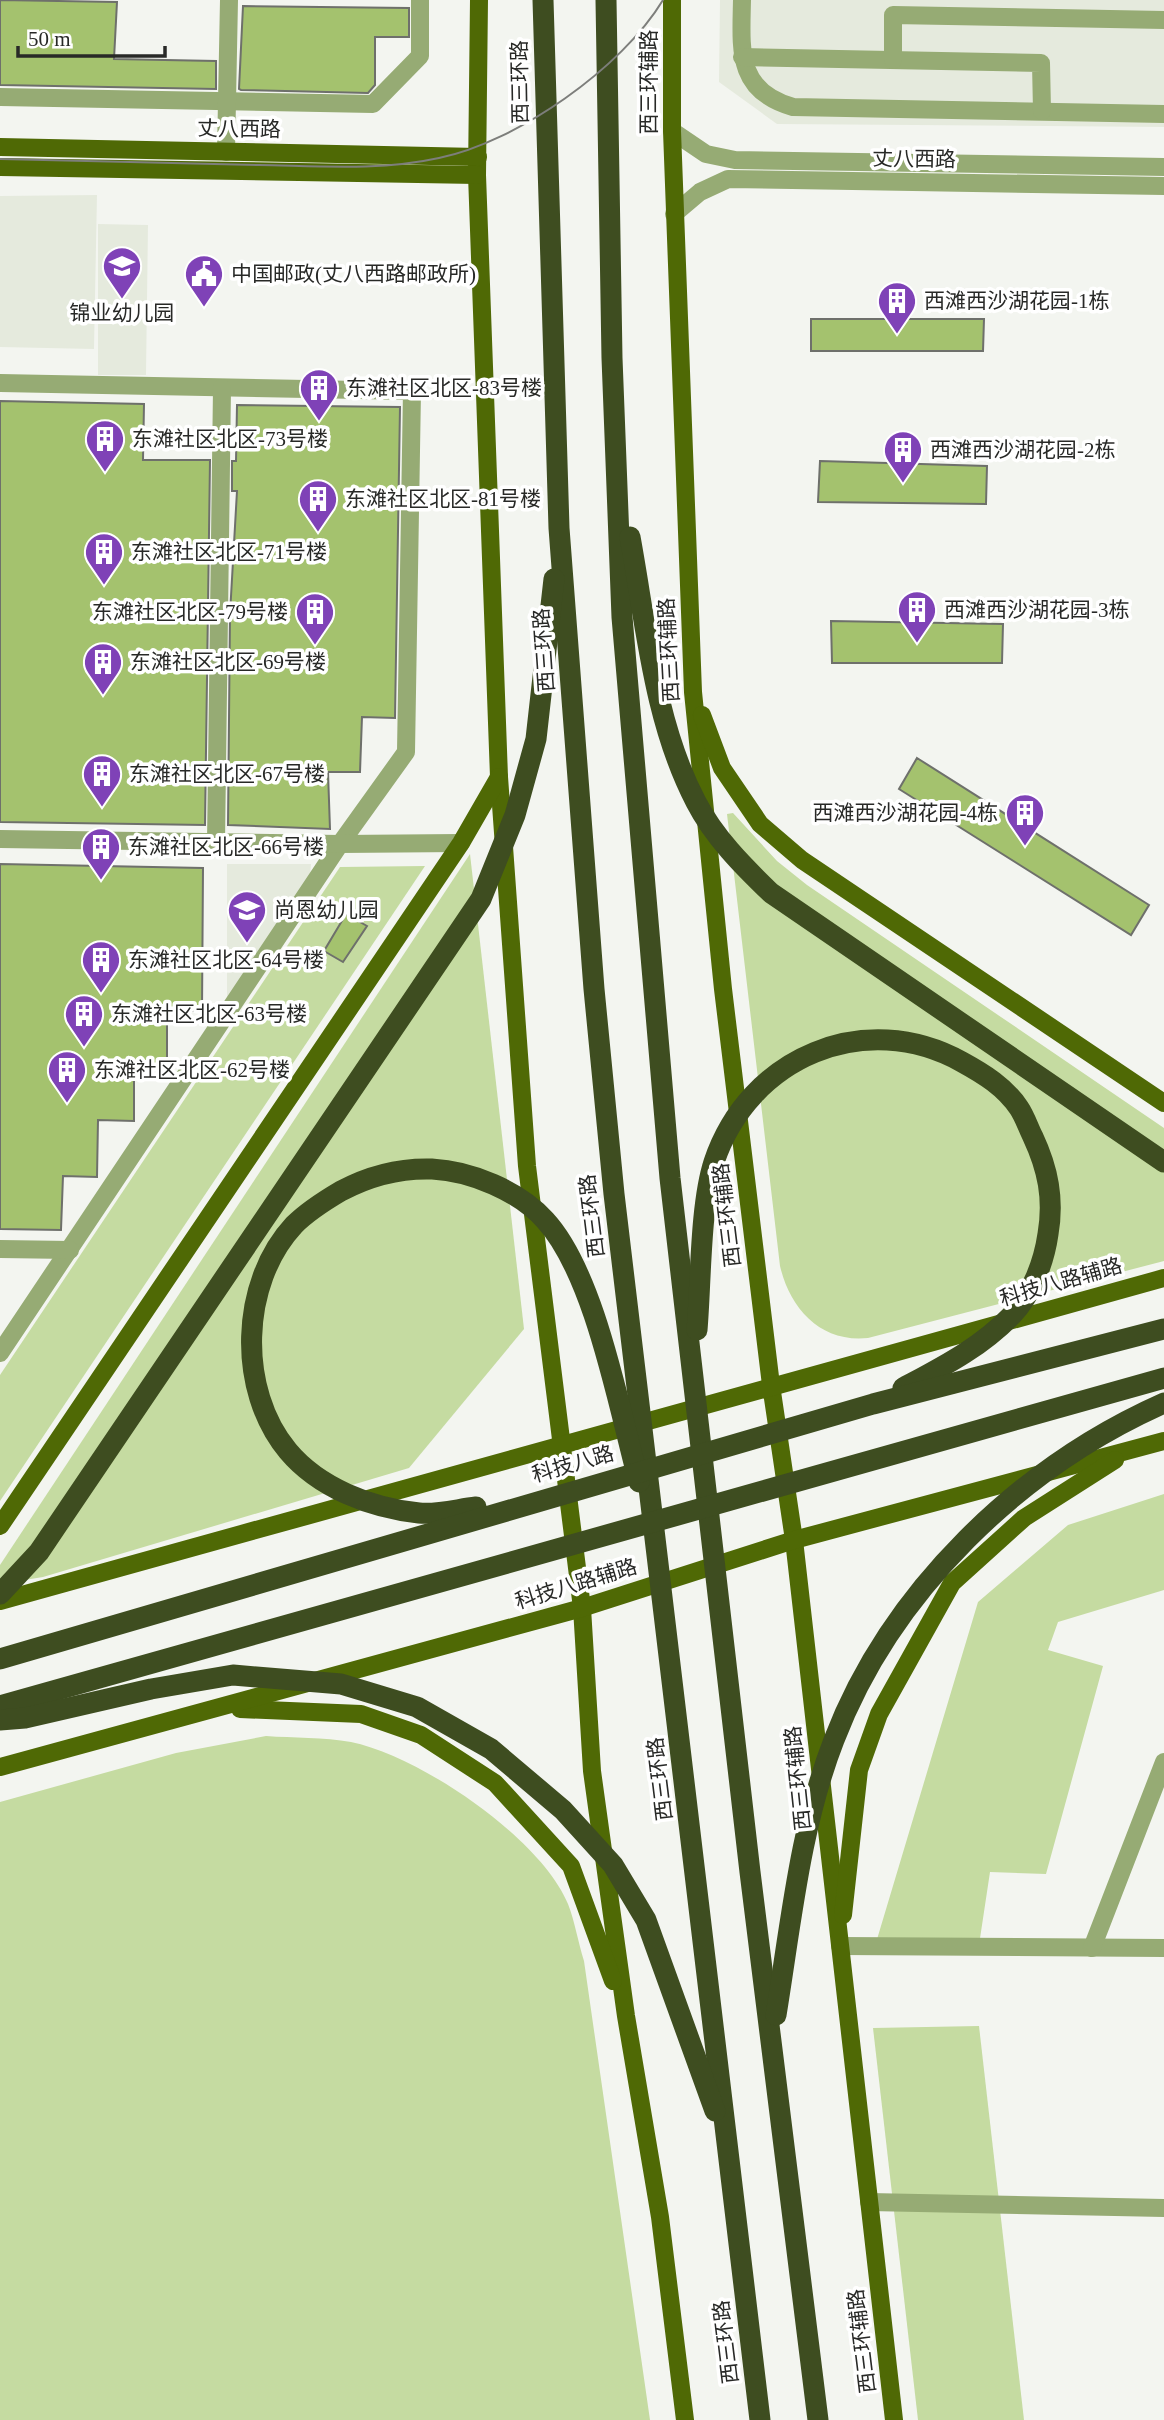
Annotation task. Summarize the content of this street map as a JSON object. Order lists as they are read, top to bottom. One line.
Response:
{"streets":{"highway":["西三环路","科技八路"],"main road":["西三环辅路","丈八西路","科技八路辅路"]},"crossings":[["西三环辅路","丈八西路"],["西三环辅路","科技八路辅路"]],"places":{"school or university":["锦业幼儿园","尚恩幼儿园"],"public building":["中国邮政(丈八西路邮政所)"],"building":["西滩西沙湖花园-1栋","东滩社区北区-83号楼","东滩社区北区-73号楼","西滩西沙湖花园-2栋","东滩社区北区-81号楼","东滩社区北区-71号楼","西滩西沙湖花园-3栋","东滩社区北区-79号楼","东滩社区北区-69号楼","东滩社区北区-67号楼","西滩西沙湖花园-4栋","东滩社区北区-66号楼","东滩社区北区-64号楼","东滩社区北区-63号楼","东滩社区北区-62号楼"]},"scale_bar":"50 m"}
